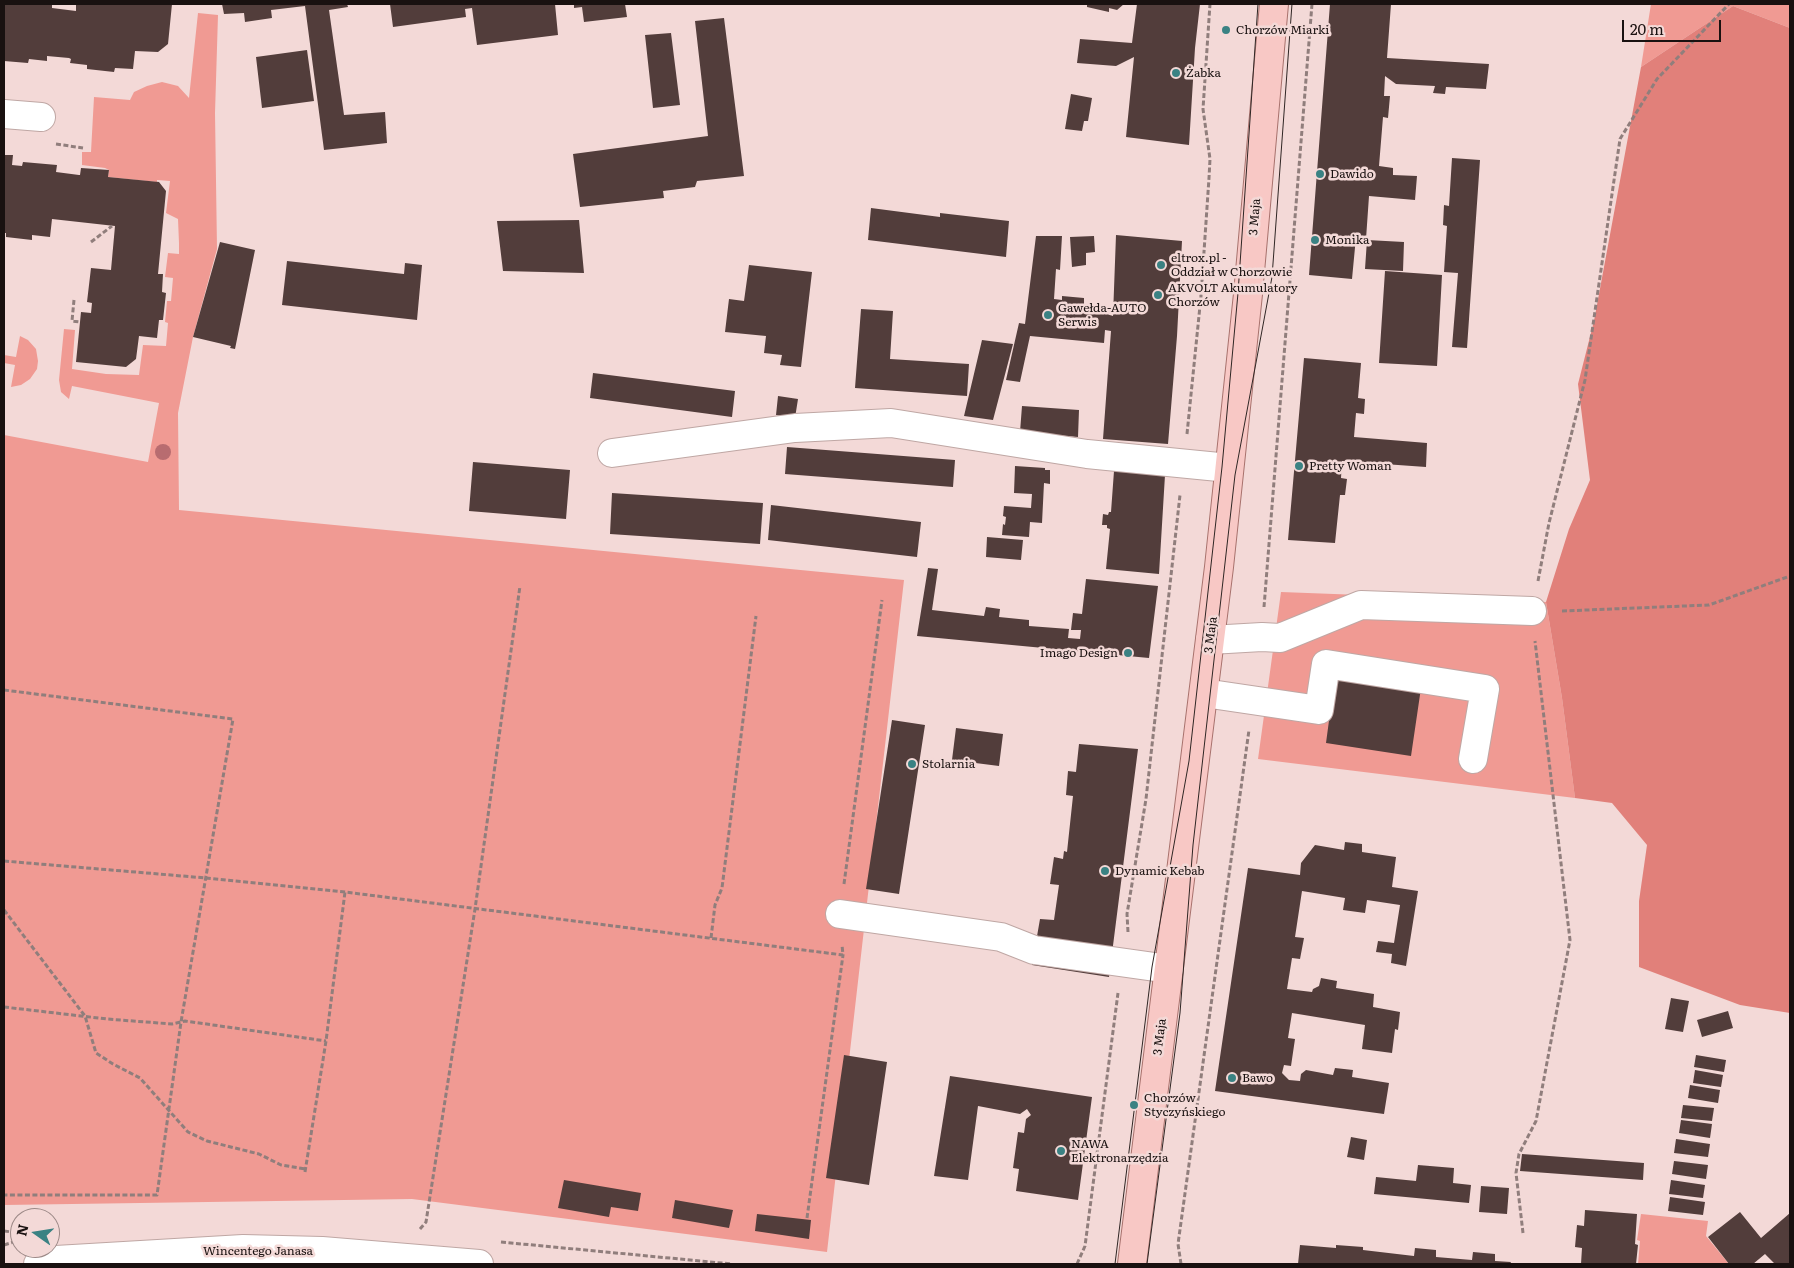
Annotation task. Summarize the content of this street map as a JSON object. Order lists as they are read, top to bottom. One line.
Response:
{"streets":{"main road":["3 Maja"],"street":["Wincentego Janasa"]},"places":["Chorzów Miarki","Żabka","Dawido","Monika","eltrox.pl - Oddział w Chorzowie","AKVOLT Akumulatory Chorzów","Gawełda-AUTO Serwis","Pretty Woman","Imago Design","Stolarnia","Dynamic Kebab","Bawo","Chorzów Styczyńskiego","NAWA Elektronarzędzia"],"scale_bar":"20 m","north":"left"}
